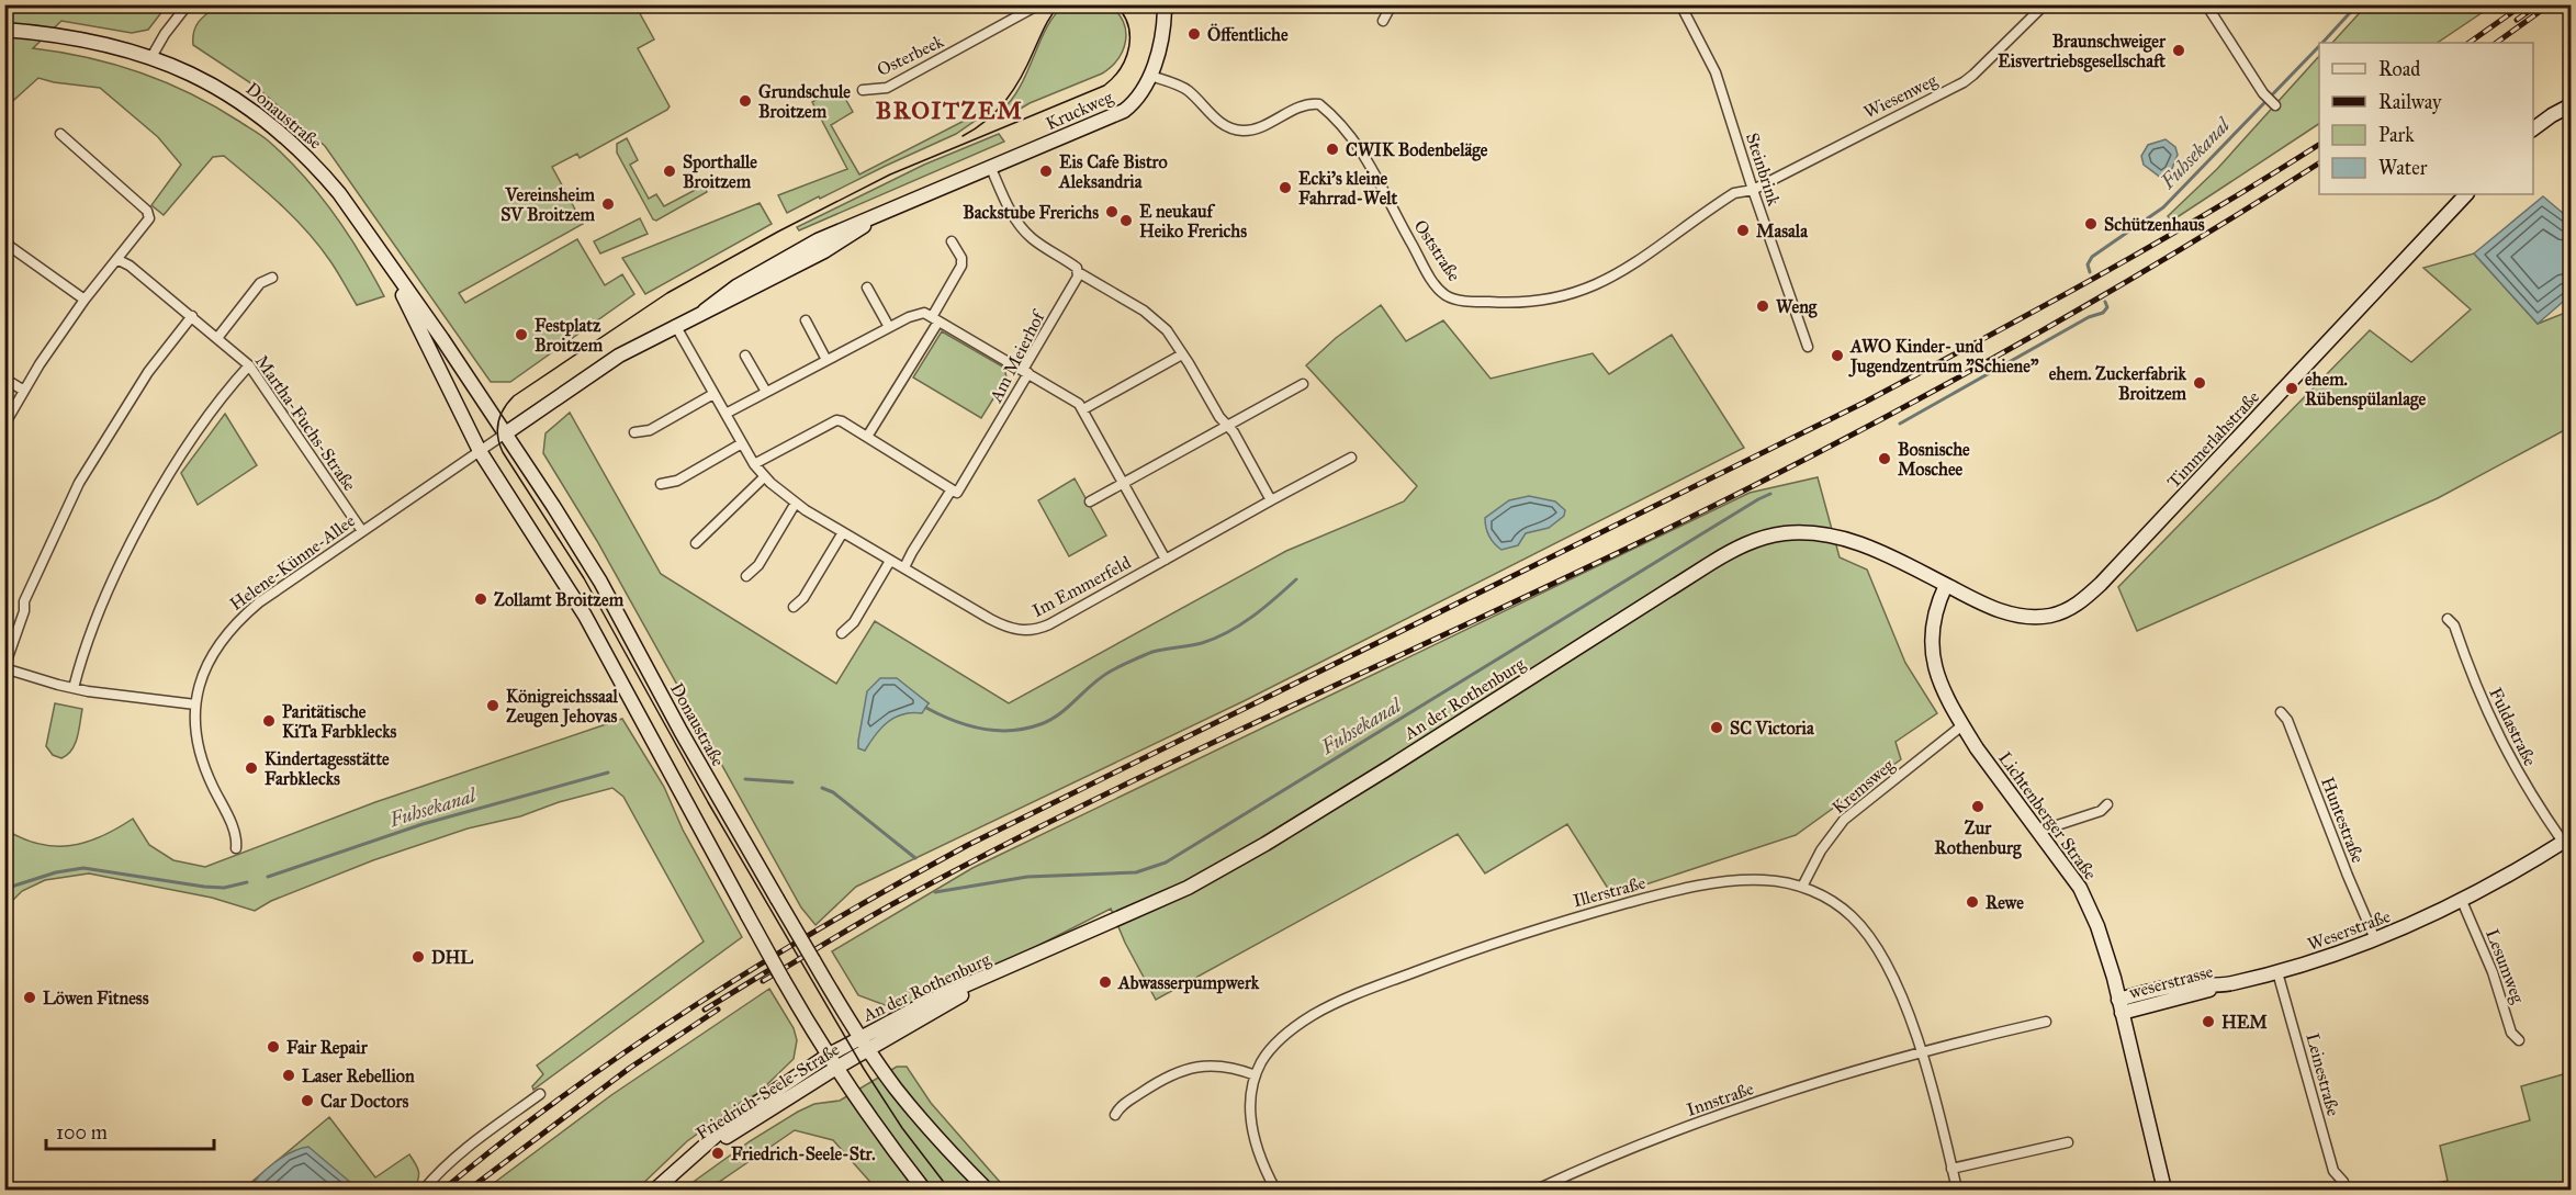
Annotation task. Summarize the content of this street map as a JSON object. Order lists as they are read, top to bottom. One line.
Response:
{"streets":{"main road":["Kruckweg","Donaustraße","Timmerlahstraße","An der Rothenburg","Lichtenberger Straße","Weserstraße","weserstrasse","Friedrich-Seele-Straße"],"street":["Osterbeek","Wiesenweg","Steinbrink","Oststraße","Am Meierhof","Martha-Fuchs-Straße","Helene-Künne-Allee","Im Emmerfeld","Fuldastraße","Kremsweg","Huntestraße","Illerstraße","Lesumweg","Leinestraße","Innstraße"]},"crossings":[["Wiesenweg","Steinbrink"],["Wiesenweg","Oststraße"],["Kruckweg","Donaustraße"],["Kruckweg","Oststraße"],["Kruckweg","Helene-Künne-Allee"],["Kruckweg","Im Emmerfeld"],["Donaustraße","Helene-Künne-Allee"],["Donaustraße","An der Rothenburg"],["Donaustraße","Friedrich-Seele-Straße"],["Steinbrink","Oststraße"],["Am Meierhof","Im Emmerfeld"],["Martha-Fuchs-Straße","Helene-Künne-Allee"],["Timmerlahstraße","An der Rothenburg"],["Timmerlahstraße","Lichtenberger Straße"],["An der Rothenburg","Lichtenberger Straße"],["An der Rothenburg","Friedrich-Seele-Straße"],["Fuldastraße","Weserstraße"],["Kremsweg","Lichtenberger Straße"],["Kremsweg","Illerstraße"],["Lichtenberger Straße","weserstrasse"],["Huntestraße","Weserstraße"],["Illerstraße","Innstraße"],["Weserstraße","Lesumweg"],["Weserstraße","weserstrasse"],["Weserstraße","Leinestraße"]],"districts":["BROITZEM"],"water":["Fuhsekanal"],"places":["Öffentliche","Braunschweiger Eisvertriebsgesellschaft","Grundschule Broitzem","CWIK Bodenbeläge","Sporthalle Broitzem","Eis Cafe Bistro Aleksandria","Ecki's kleine Fahrrad-Welt","Vereinsheim SV Broitzem","Backstube Frerichs","E neukauf Heiko Frerichs","Schützenhaus","Masala","Weng","Festplatz Broitzem","AWO Kinder- und Jugendzentrum \"Schiene\"","ehem. Zuckerfabrik Broitzem","ehem. Rübenspülanlage","Bosnische Moschee","Zollamt Broitzem","Königreichssaal Zeugen Jehovas","Paritätische KiTa Farbklecks","SC Victoria","Kindertagesstätte Farbklecks","Zur Rothenburg","Rewe","DHL","Abwasserpumpwerk","Löwen Fitness","HEM","Fair Repair","Laser Rebellion","Car Doctors","Friedrich-Seele-Str."],"legend":["Road","Railway","Park","Water"],"scale_bar":"100 m"}
